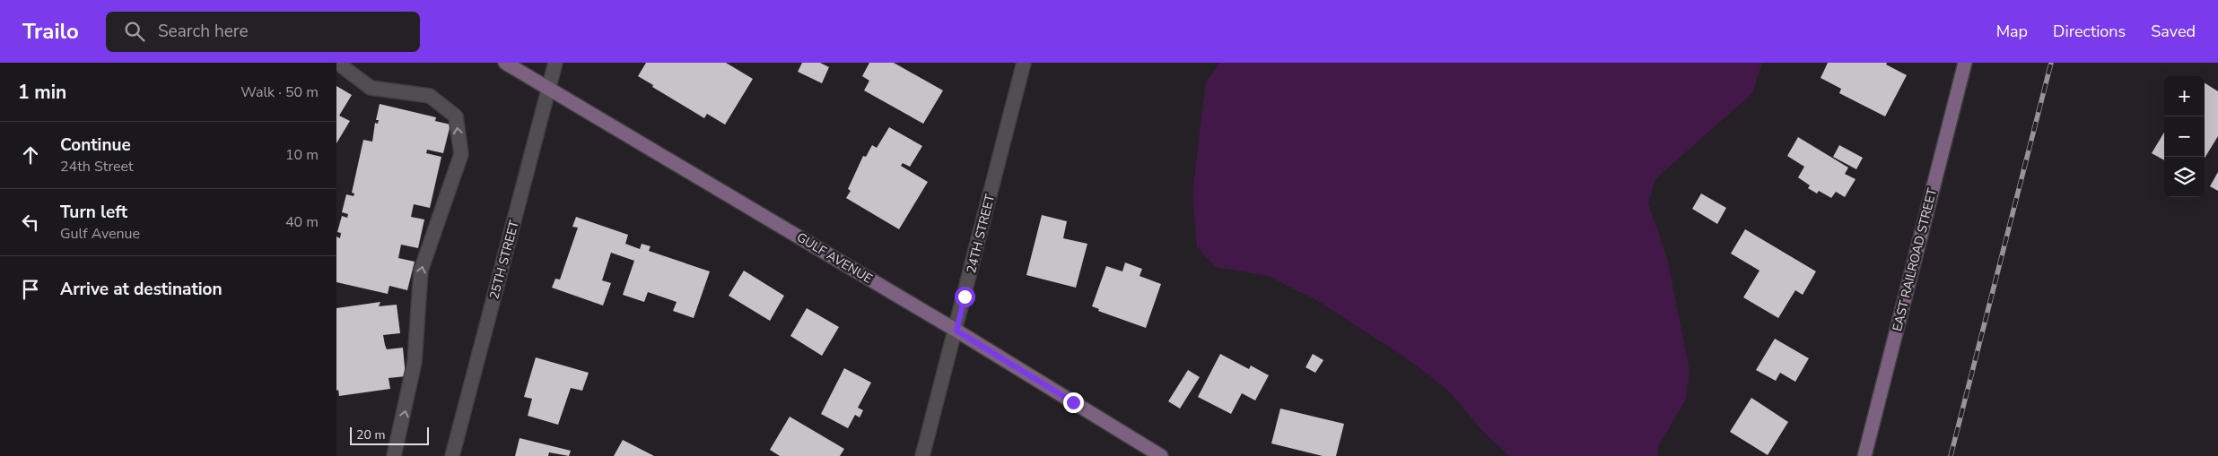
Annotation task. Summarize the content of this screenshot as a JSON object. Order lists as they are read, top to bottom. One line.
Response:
{"streets":{"street":["24TH STREET","GULF AVENUE","25TH STREET","EAST RAILROAD STREET"]},"crossings":[["24TH STREET","GULF AVENUE"],["GULF AVENUE","25TH STREET"]],"scale_bar":"20 m","page":{"header":"Trailo","search":"Search here","nav":["Map","Directions","Saved"],"heading":["1 min","Walk · 50 m"],"map_buttons":["+","−"],"list":[["Continue","24th Street","10 m"],["Turn left","Gulf Avenue","40 m"],"Arrive at destination"],"scale":"20 m"}}
